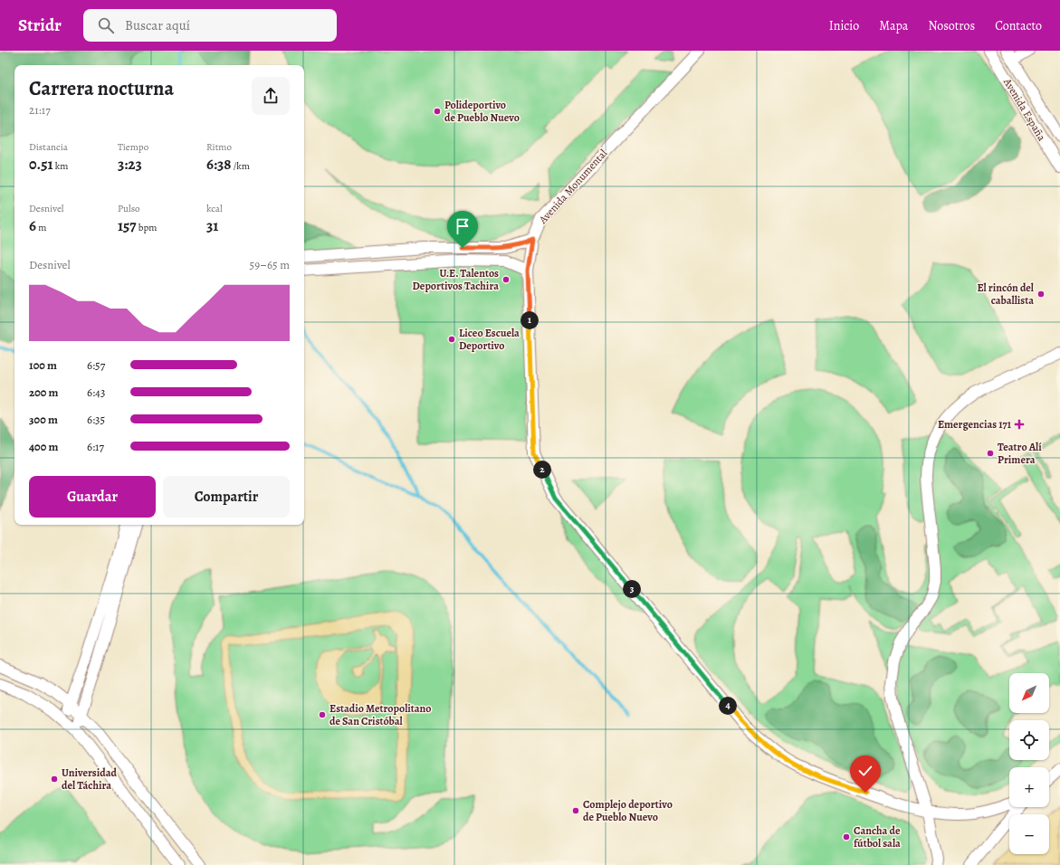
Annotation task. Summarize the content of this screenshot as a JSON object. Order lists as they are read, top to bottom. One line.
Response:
{"streets":{"street":["Avenida España","Avenida Monumental"]},"places":{"other":["Polideportivo de Pueblo Nuevo","U.E. Talentos Deportivos Tachira","El rincón del caballista","Liceo Escuela Deportivo","Teatro Alí Primera","Estadio Metropolitano de San Cristóbal","Universidad del Táchira","Complejo deportivo de Pueblo Nuevo","Cancha de fútbol sala"],"health":["Emergencias 171"]},"north":"bottom left","page":{"header":"Stridr","search":"Buscar aquí","nav":["Inicio","Mapa","Nosotros","Contacto"],"heading":["Carrera nocturna","21:17"],"stats":[["Distancia","0.51 km"],["Tiempo","3:23"],["Ritmo","6:38 /km"],["Desnivel","6 m"],["Pulso","157 bpm"],["kcal","31"]],"chart":["Desnivel","59–65 m"],"pins":["1","2","3","4"],"list":[{"name":"100 m","note":"6:57"},{"name":"200 m","note":"6:43"},{"name":"300 m","note":"6:35"},{"name":"400 m","note":"6:17"}],"buttons":["Guardar","Compartir"],"map_buttons":["+","−"]}}
